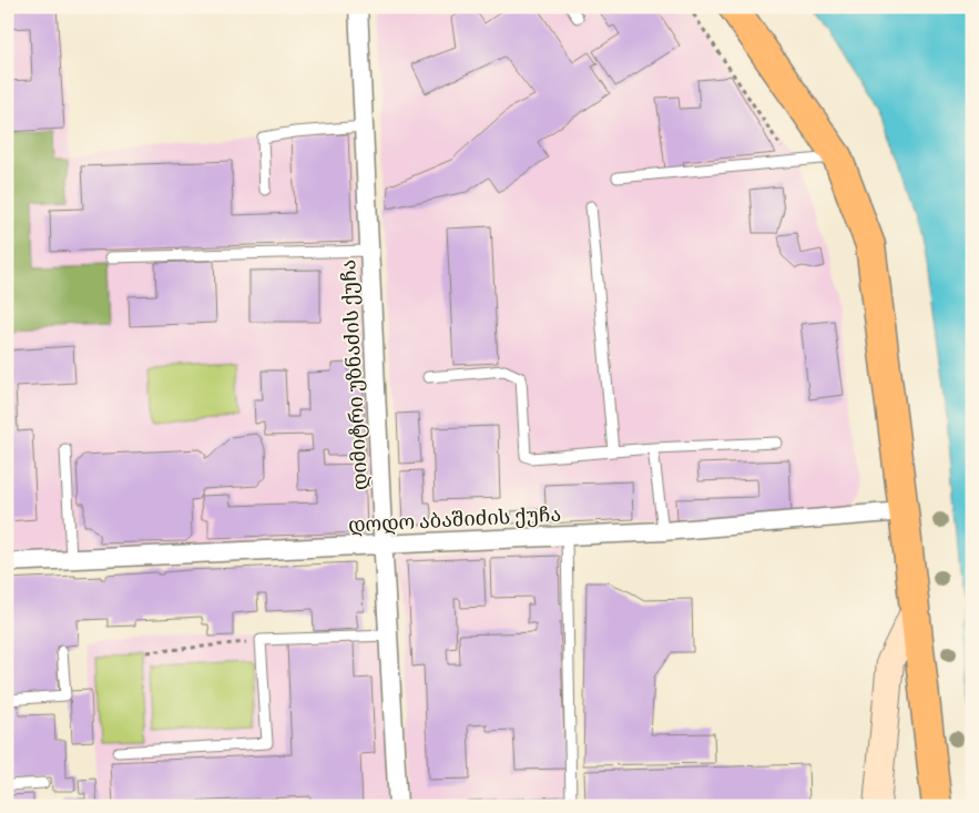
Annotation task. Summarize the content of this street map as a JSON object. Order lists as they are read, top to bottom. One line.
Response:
{"streets":{"street":["დიმიტრი უზნაძის ქუჩა","დოდო აბაშიძის ქუჩა"]},"crossings":[["დიმიტრი უზნაძის ქუჩა","დოდო აბაშიძის ქუჩა"]]}
